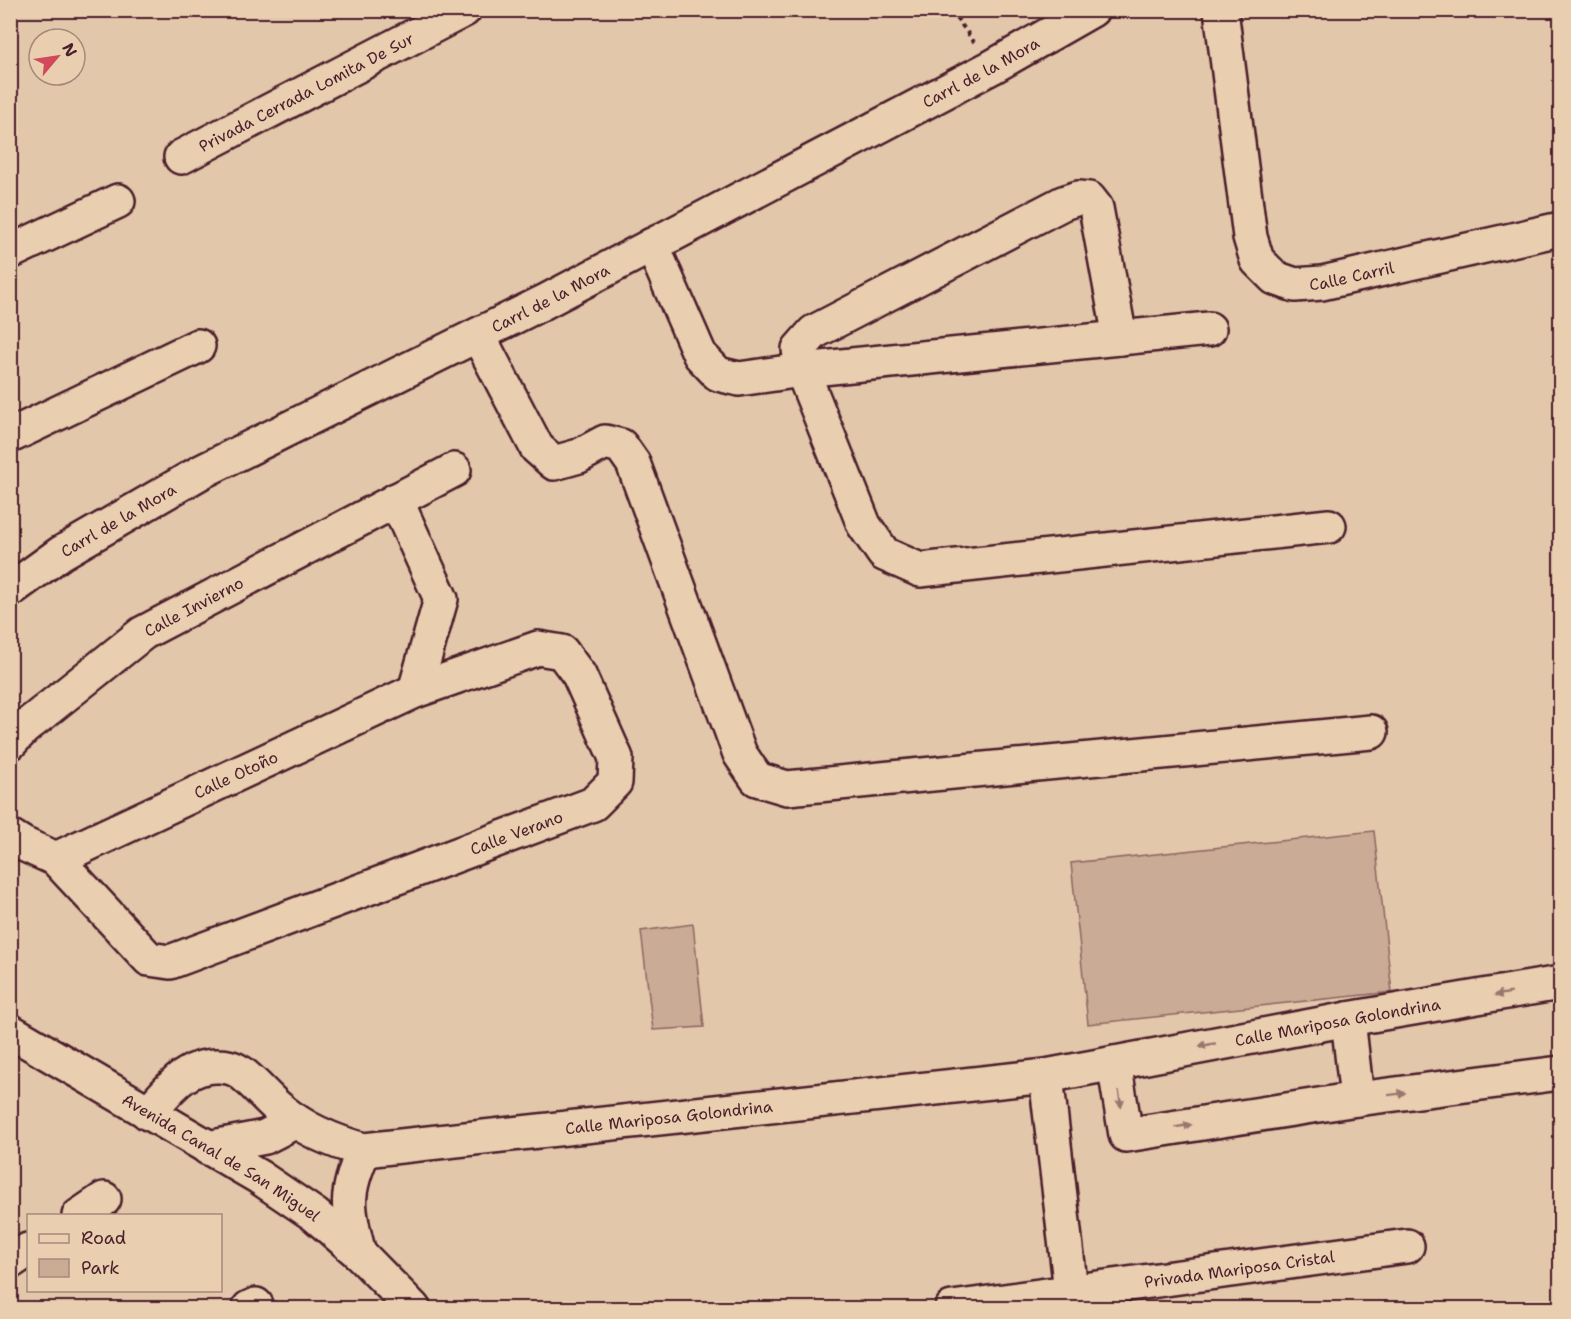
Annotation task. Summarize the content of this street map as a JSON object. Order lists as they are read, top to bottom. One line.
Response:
{"streets":{"street":["Carrl de la Mora","Privada Cerrada Lomita De Sur","Calle Carril","Calle Invierno","Calle Otoño","Calle Verano","Calle Mariposa Golondrina","Avenida Canal de San Miguel","Privada Mariposa Cristal"]},"crossings":[["Calle Otoño","Calle Verano"],["Calle Mariposa Golondrina","Avenida Canal de San Miguel"]],"legend":["Road","Park"],"north":"top right"}
